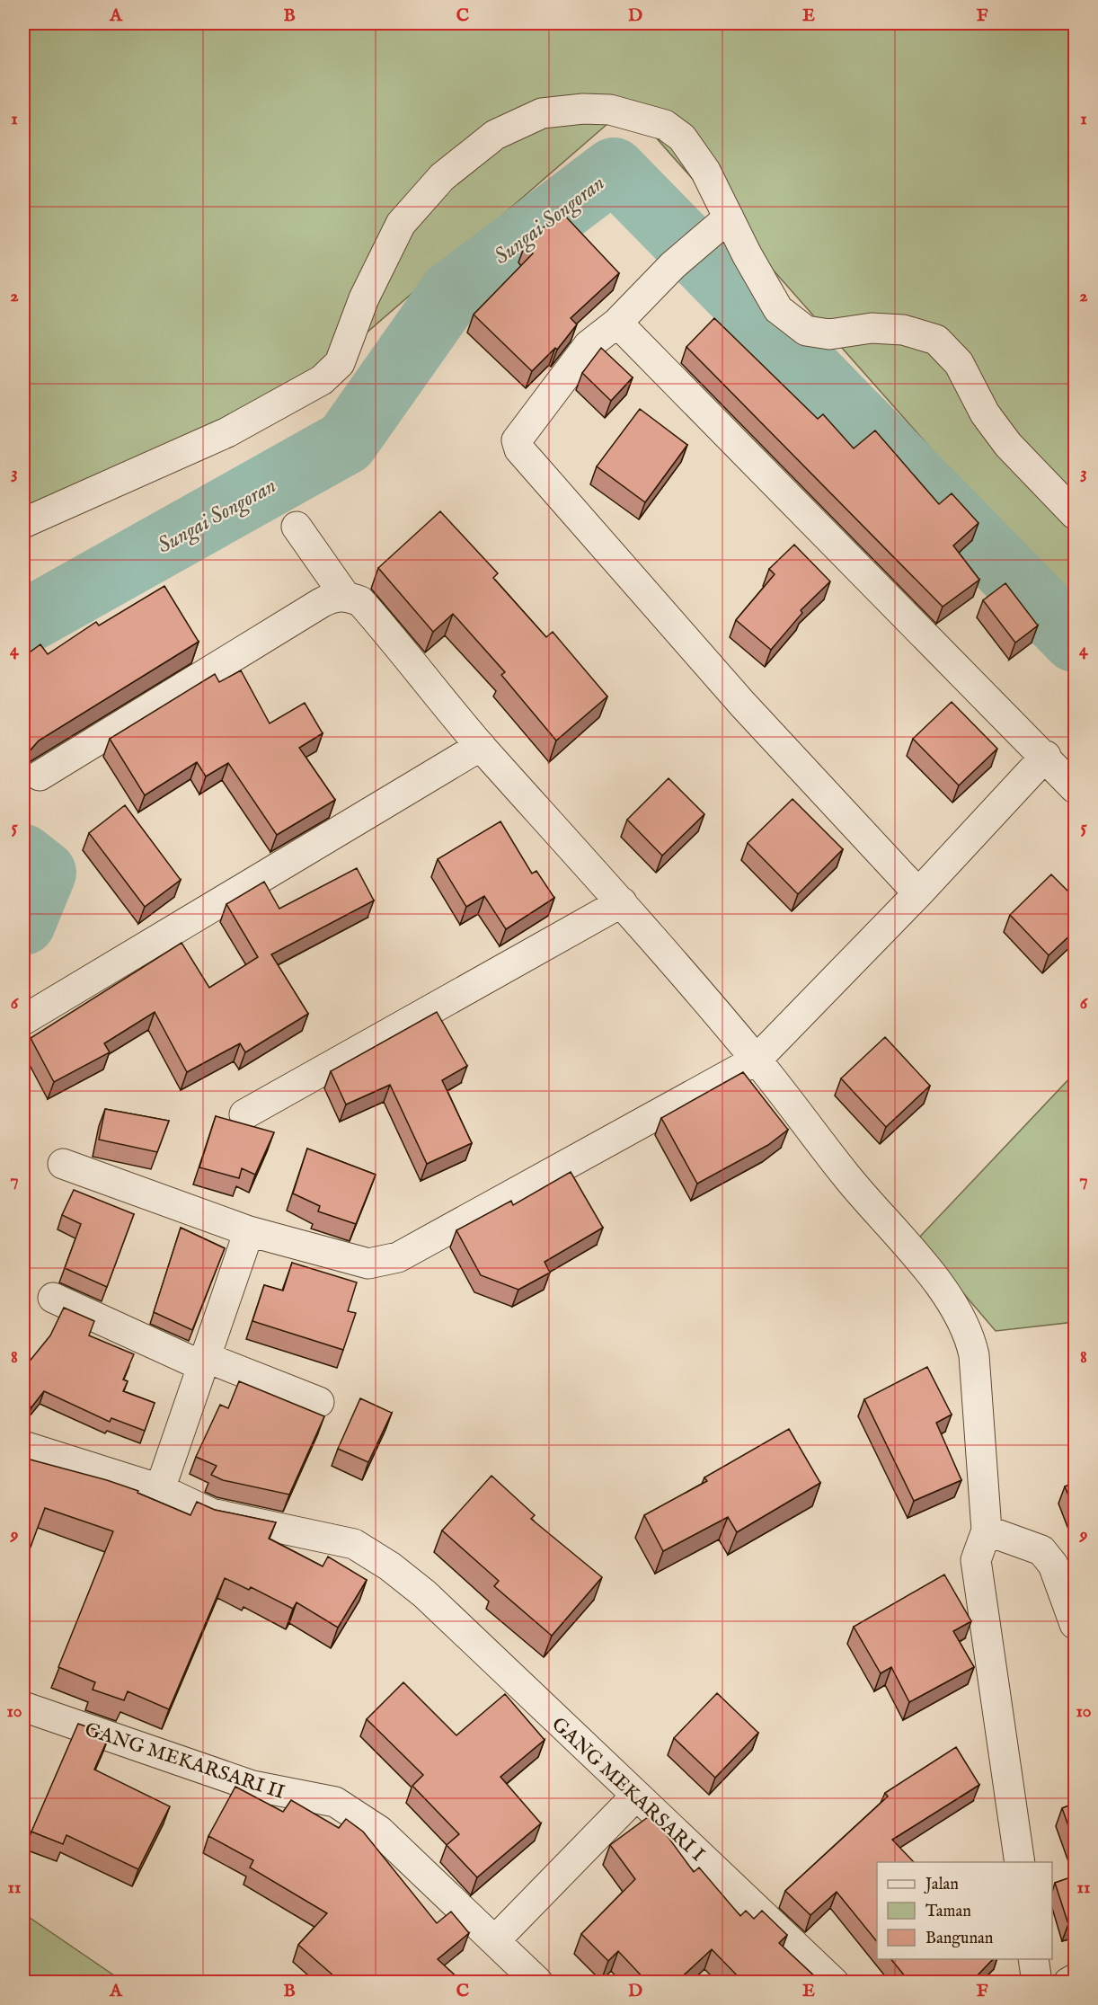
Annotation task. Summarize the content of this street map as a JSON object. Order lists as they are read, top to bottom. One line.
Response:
{"streets":{"street":["GANG MEKARSARI II","GANG MEKARSARI I"]},"water":["Sungai Songoran"],"legend":["Jalan","Taman","Bangunan"],"grid":{"columns":["A","B","C","D","E","F"],"rows":["1","2","3","4","5","6","7","8","9","10","11"]}}
